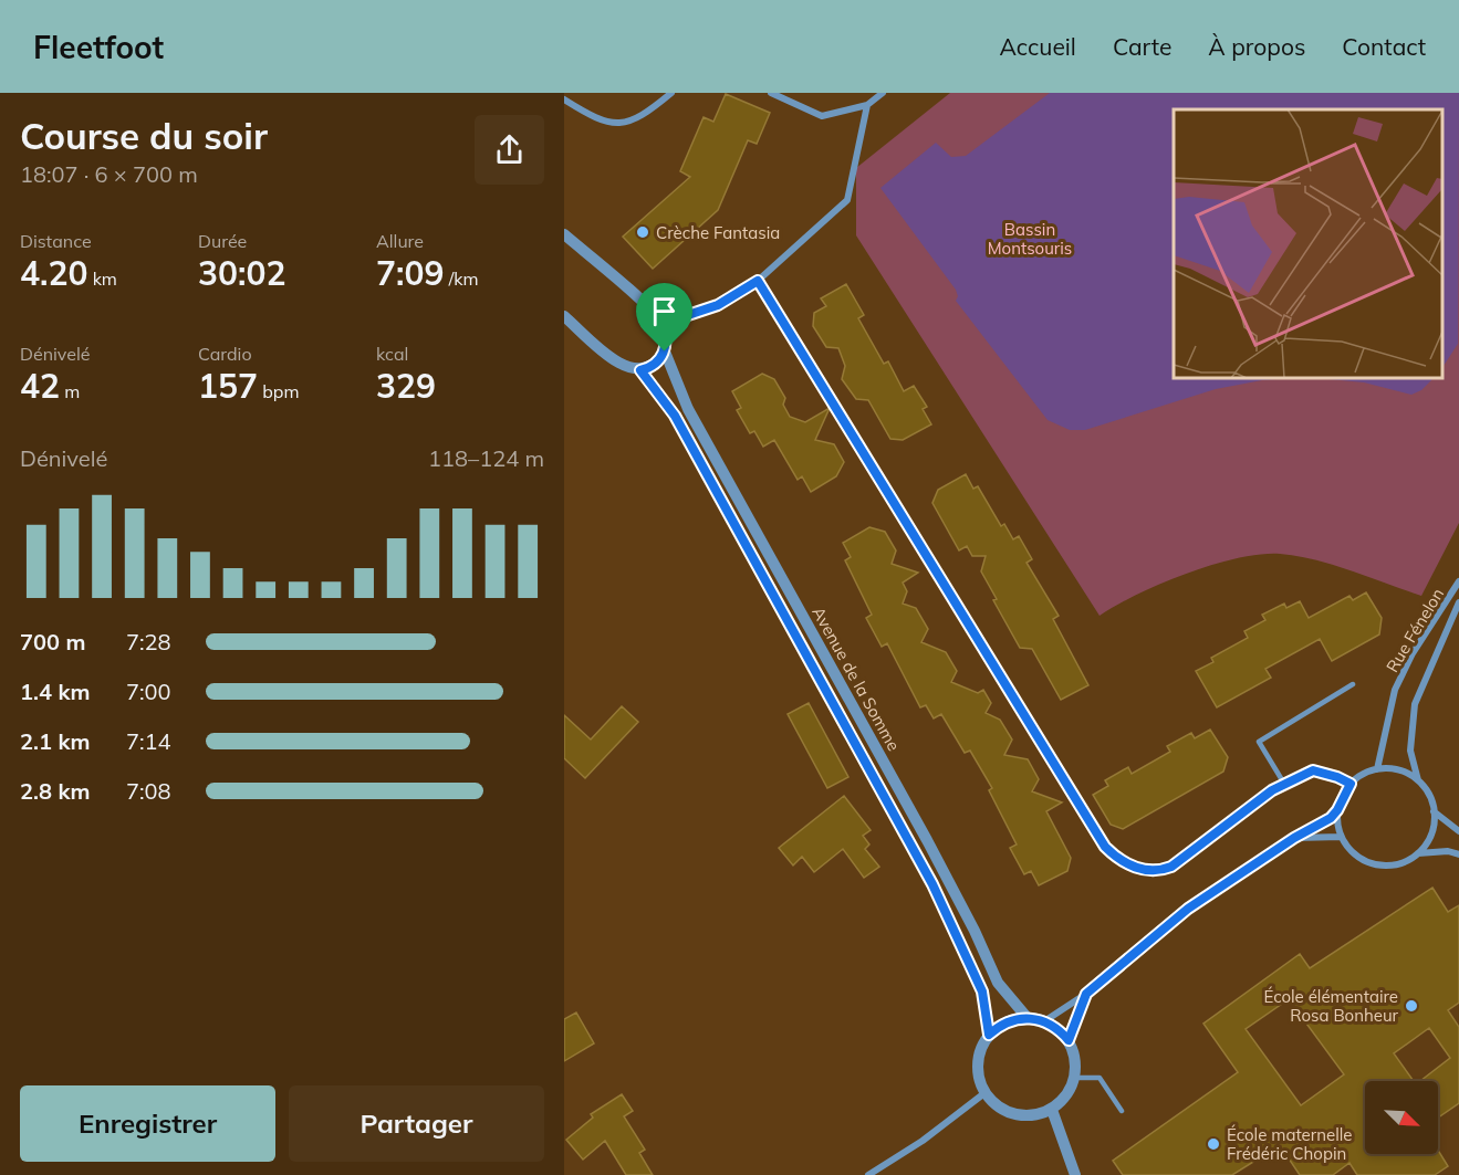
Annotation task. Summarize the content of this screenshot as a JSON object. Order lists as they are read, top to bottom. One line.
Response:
{"streets":{"street":["Rue Fénelon","Avenue de la Somme"]},"parks":["Bassin Montsouris"],"places":["Crèche Fantasia","École élémentaire Rosa Bonheur","École maternelle Frédéric Chopin"],"north":"bottom right","page":{"header":"Fleetfoot","nav":["Accueil","Carte","À propos","Contact"],"heading":["Course du soir","18:07 · 6 × 700 m"],"stats":[["Distance","4.20 km"],["Durée","30:02"],["Allure","7:09 /km"],["Dénivelé","42 m"],["Cardio","157 bpm"],["kcal","329"]],"chart":["Dénivelé","118–124 m"],"list":[{"name":"700 m","note":"7:28"},{"name":"1.4 km","note":"7:00"},{"name":"2.1 km","note":"7:14"},{"name":"2.8 km","note":"7:08"}],"buttons":["Enregistrer","Partager"]}}
